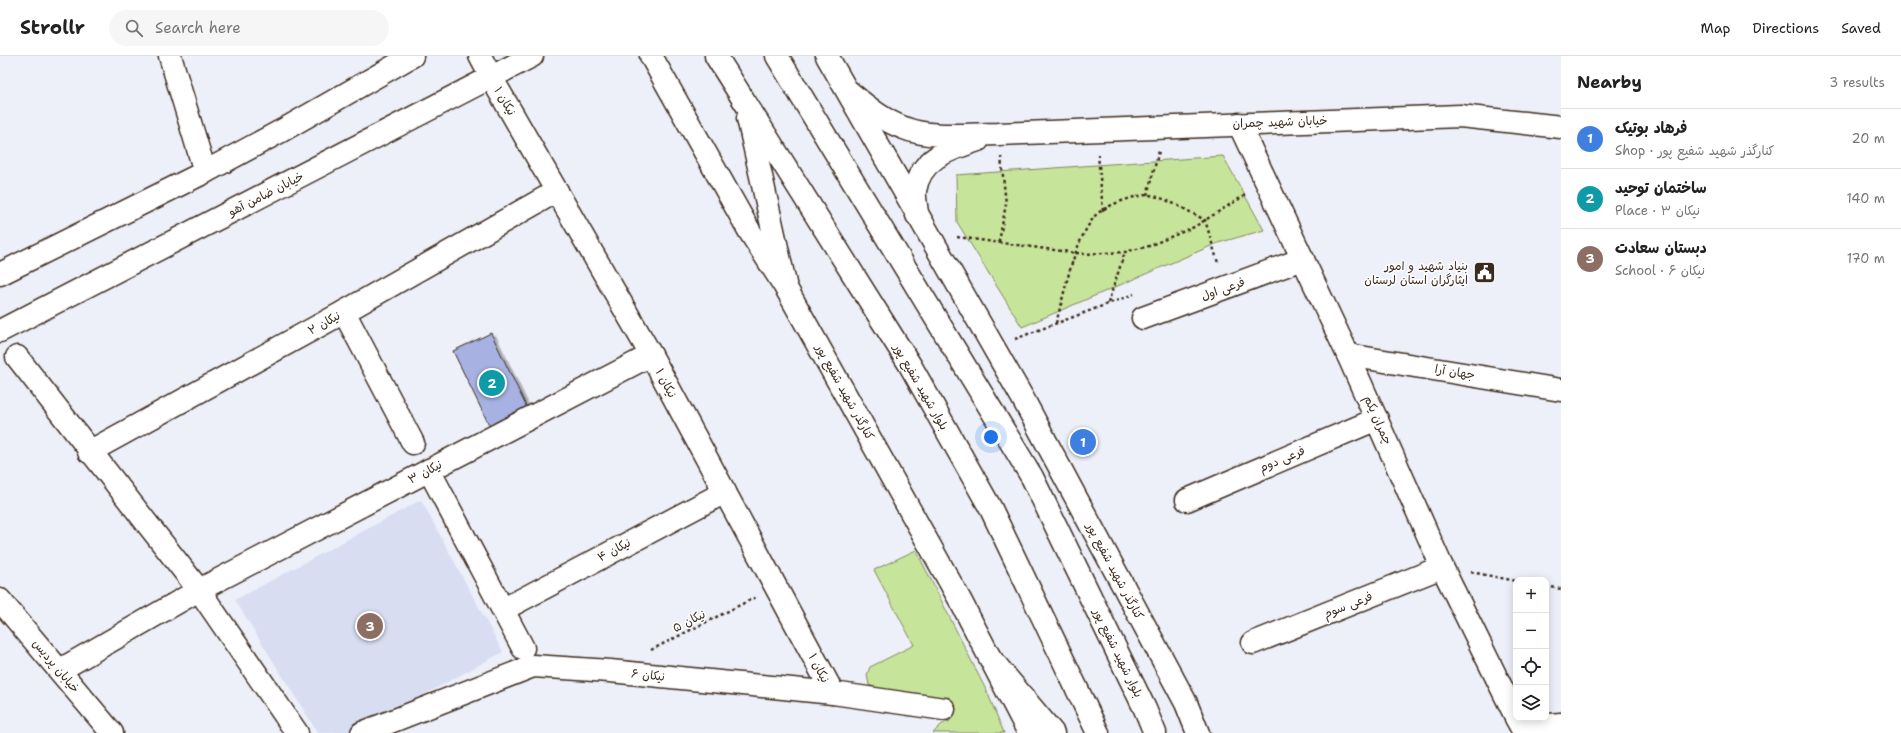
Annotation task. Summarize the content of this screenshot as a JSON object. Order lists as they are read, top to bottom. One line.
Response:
{"streets":{"street":["نیکان ۱","خیابان شهید چمران","خیابان ضامن آهو","فرعی اول","نیکان ۲","جهان آرا","بلوار شهید شفیع پور","کنارگذر شهید شفیع پور","چمران یکم","فرعی دوم","نیکان ۳","نیکان ۴","فرعی سوم","خیابان پردیس","نیکان ۶"],"path":["نیکان ۵"]},"crossings":[["نیکان ۱","خیابان ضامن آهو"],["نیکان ۱","نیکان ۲"],["نیکان ۱","نیکان ۳"],["نیکان ۱","نیکان ۴"],["نیکان ۱","نیکان ۵"],["نیکان ۱","نیکان ۶"],["خیابان شهید چمران","چمران یکم"],["فرعی اول","چمران یکم"],["جهان آرا","چمران یکم"],["چمران یکم","فرعی دوم"],["چمران یکم","فرعی سوم"],["نیکان ۳","خیابان پردیس"]],"places":{"public building":["بنیاد شهید و امور ایثارگران استان لرستان"]},"page":{"header":"Strollr","search":"Search here","nav":["Map","Directions","Saved"],"heading":["Nearby","3 results"],"list":[{"mark":"1","name":"فرهاد بوتیک","note":"Shop · کنارگذر شهید شفیع پور","value":"20 m"},{"mark":"2","name":"ساختمان توحید","note":"Place · نیکان ۳","value":"140 m"},{"mark":"3","name":"دبستان سعادت","note":"School · نیکان ۶","value":"170 m"}],"pins":["2","1","3"],"map_buttons":["+","−"]}}
